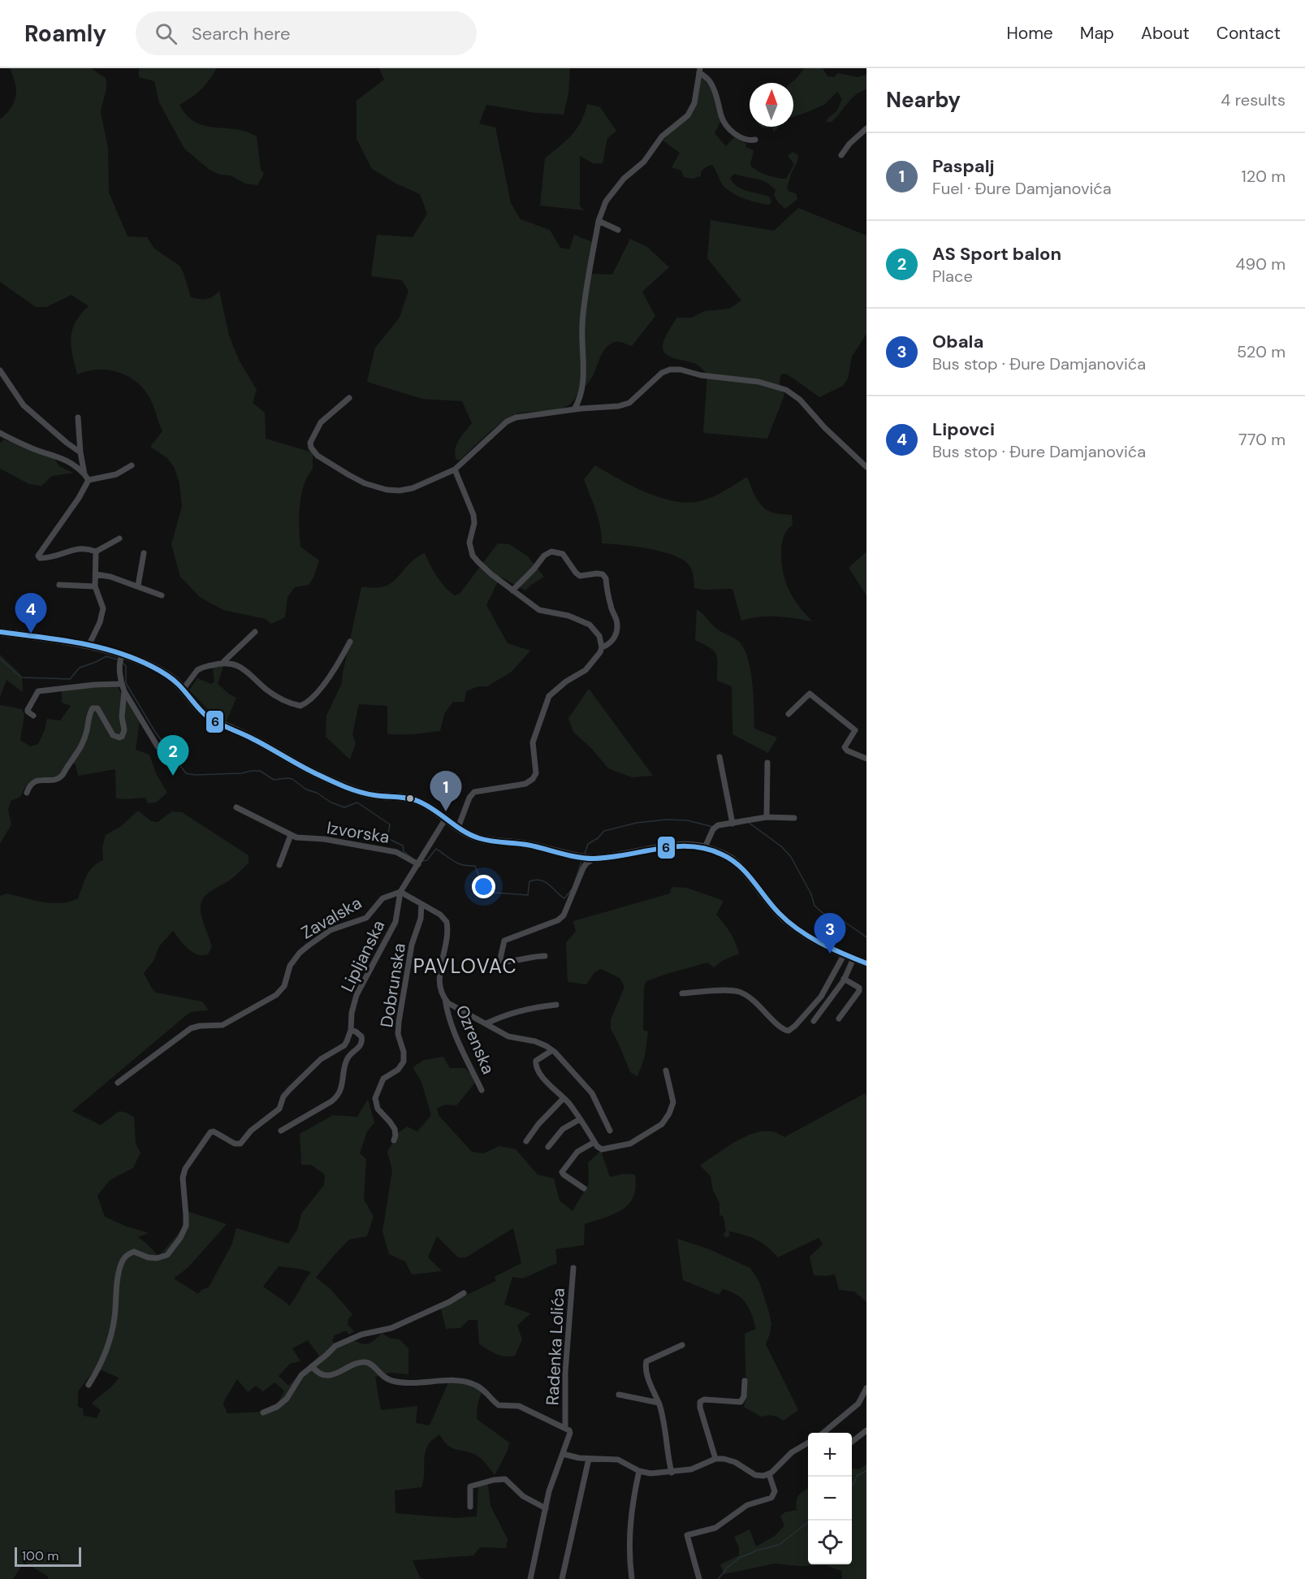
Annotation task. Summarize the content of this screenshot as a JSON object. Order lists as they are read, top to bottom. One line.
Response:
{"streets":{"street":["Izvorska","Zavalska","Lipljanska","Dobrunska","Ozrenska","Radenka Lolića"]},"crossings":[["Izvorska","Lipljanska"],["Zavalska","Lipljanska"],["Zavalska","Ozrenska"],["Lipljanska","Ozrenska"],["Dobrunska","Ozrenska"]],"districts":["PAVLOVAC"],"lines":["transit line 6"],"scale_bar":"100 m","north":"top","page":{"header":"Roamly","search":"Search here","nav":["Home","Map","About","Contact"],"heading":["Nearby","4 results"],"list":[{"mark":"1","name":"Paspalj","note":"Fuel · Đure Damjanovića","value":"120 m"},{"mark":"2","name":"AS Sport balon","note":"Place","value":"490 m"},{"mark":"3","name":"Obala","note":"Bus stop · Đure Damjanovića","value":"520 m"},{"mark":"4","name":"Lipovci","note":"Bus stop · Đure Damjanovića","value":"770 m"}],"pins":["4","2","1","3"],"map_buttons":["+","−"],"scale":"100 m"}}
